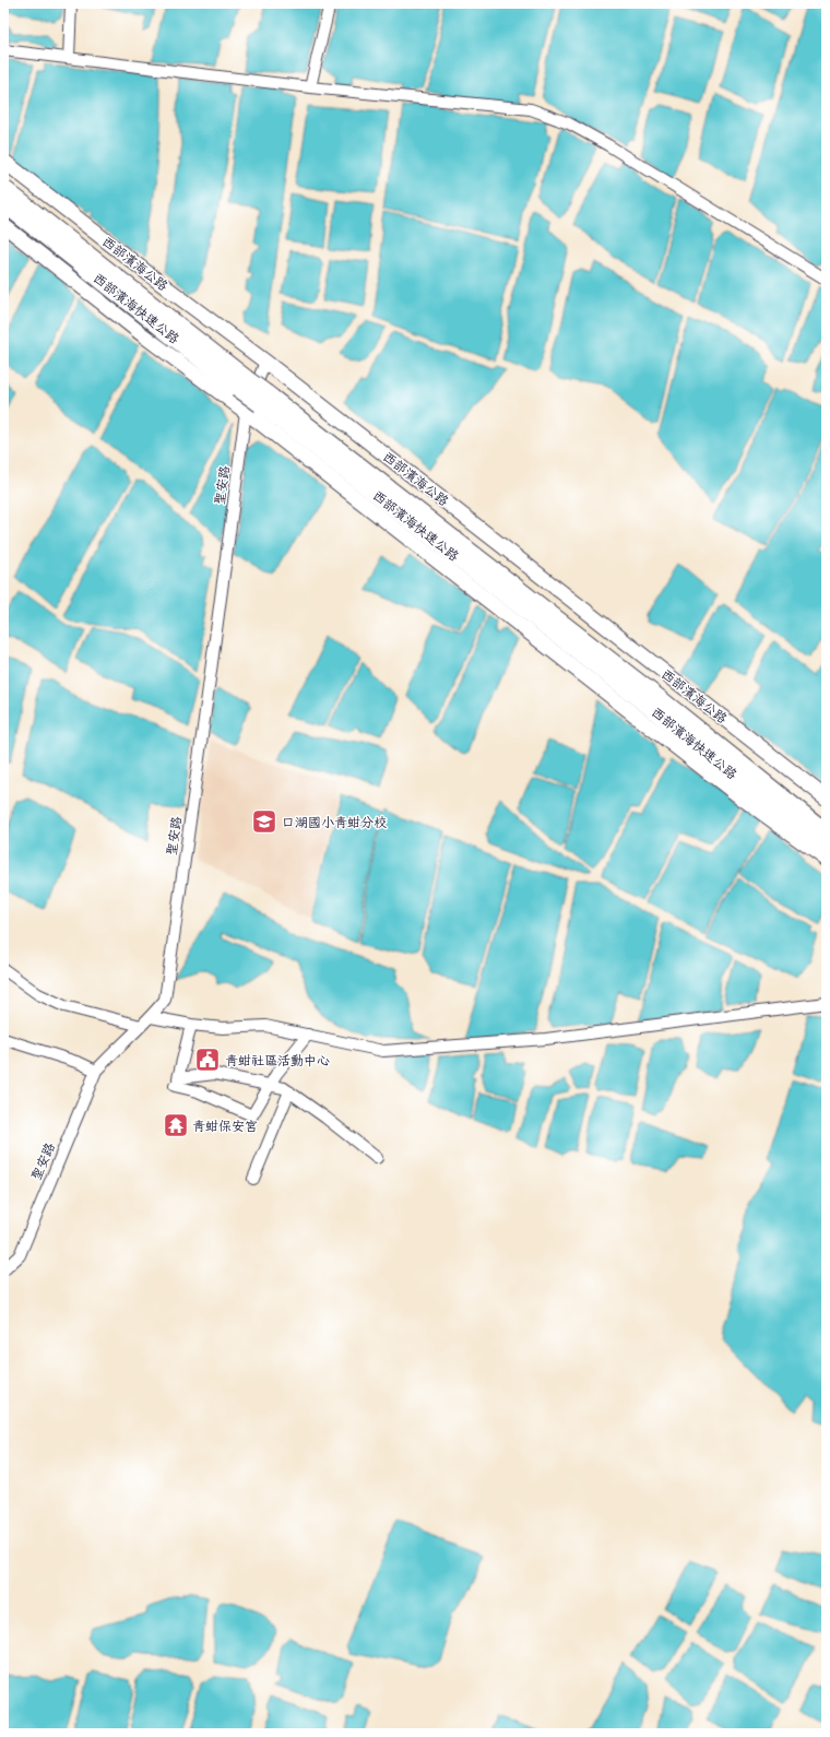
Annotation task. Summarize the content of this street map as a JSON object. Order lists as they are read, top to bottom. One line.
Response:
{"streets":{"highway":["西部濱海快速公路"],"main road":["西部濱海公路"],"street":["聖安路"]},"crossings":[["西部濱海公路","聖安路"],["西部濱海快速公路","聖安路"]],"places":{"school or university":["口湖國小青蚶分校"],"public building":["青蚶社區活動中心"],"temple":["青蚶保安宮"]}}
